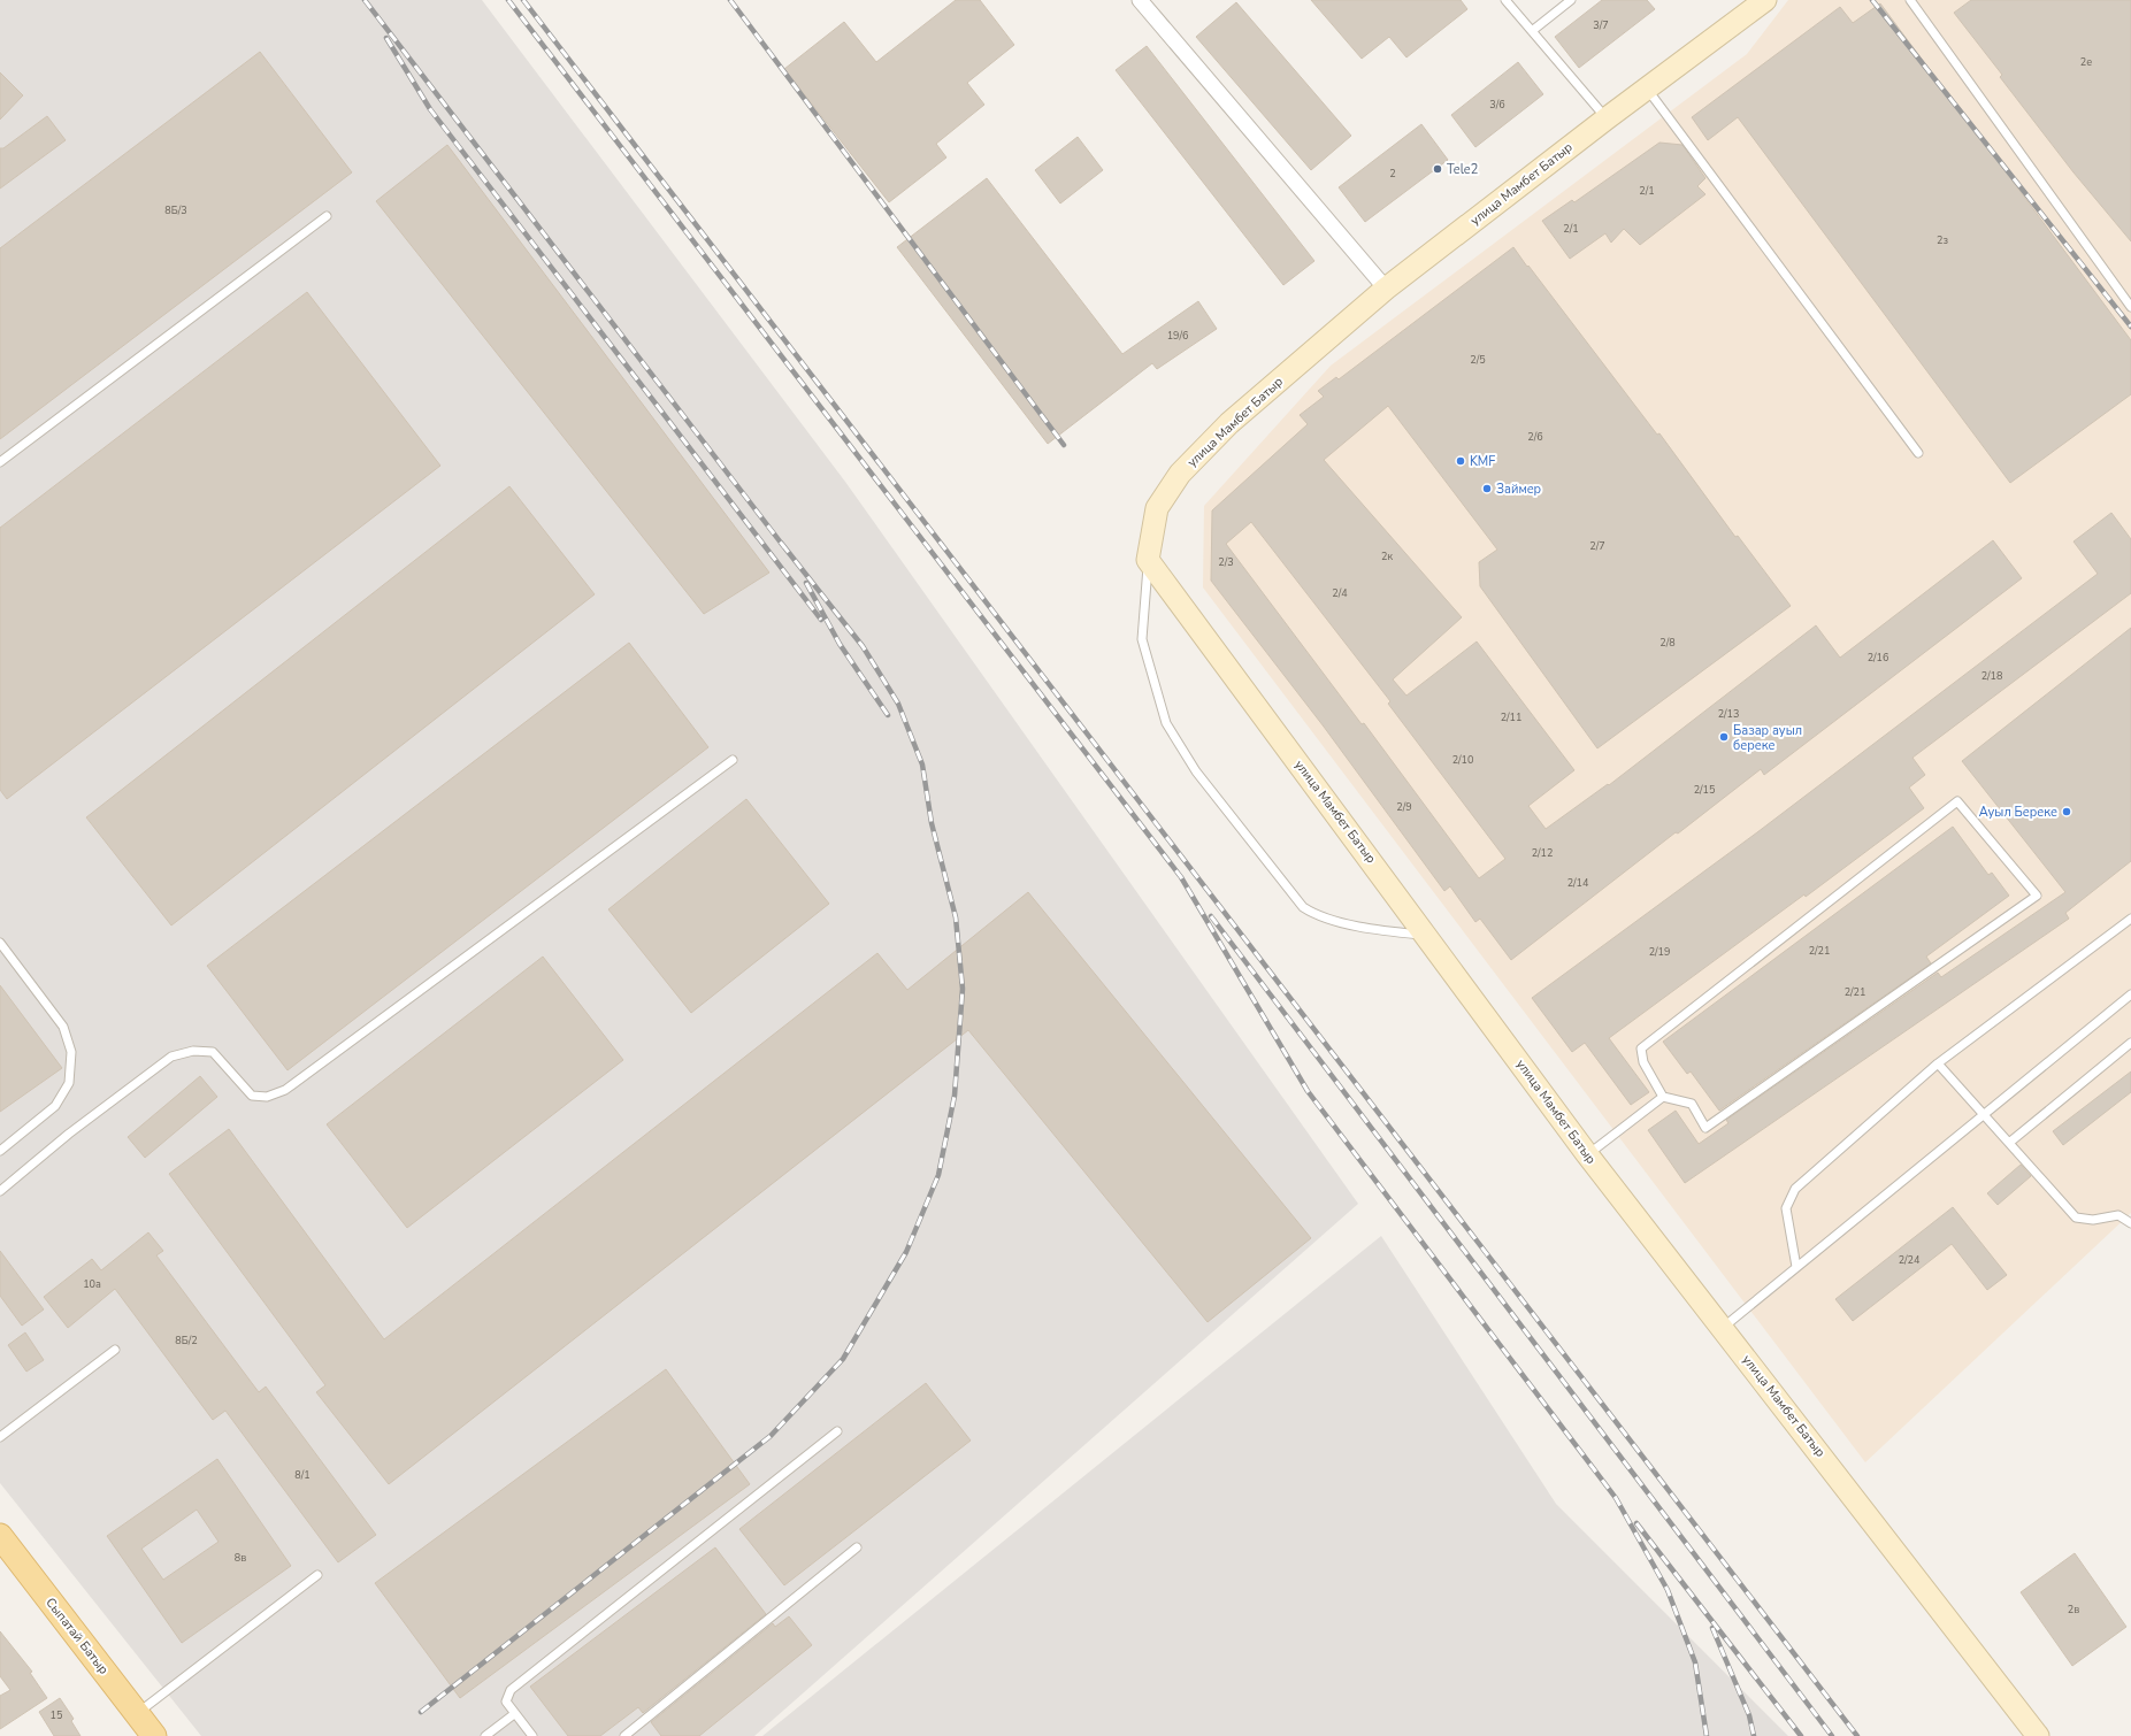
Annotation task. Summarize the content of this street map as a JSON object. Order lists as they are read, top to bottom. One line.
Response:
{"streets":{"main road":["улица Мамбет Батыр","Сыпатай Батыр"]},"places":["Tele2","KMF","Займер","Базар ауыл береке","Ауыл Береке"],"house_numbers":["3/7","2е","3/6","2","2/1","8Б/3","2/1","2з","19/6","2/5","2/6","2/7","2к","2/3","2/4","2/8","2/16","2/18","2/13","2/11","2/10","2/15","2/9","2/12","2/14","2/21","2/19","2/21","2/24","10а","8Б/2","8/1","8в","2в","15"]}
